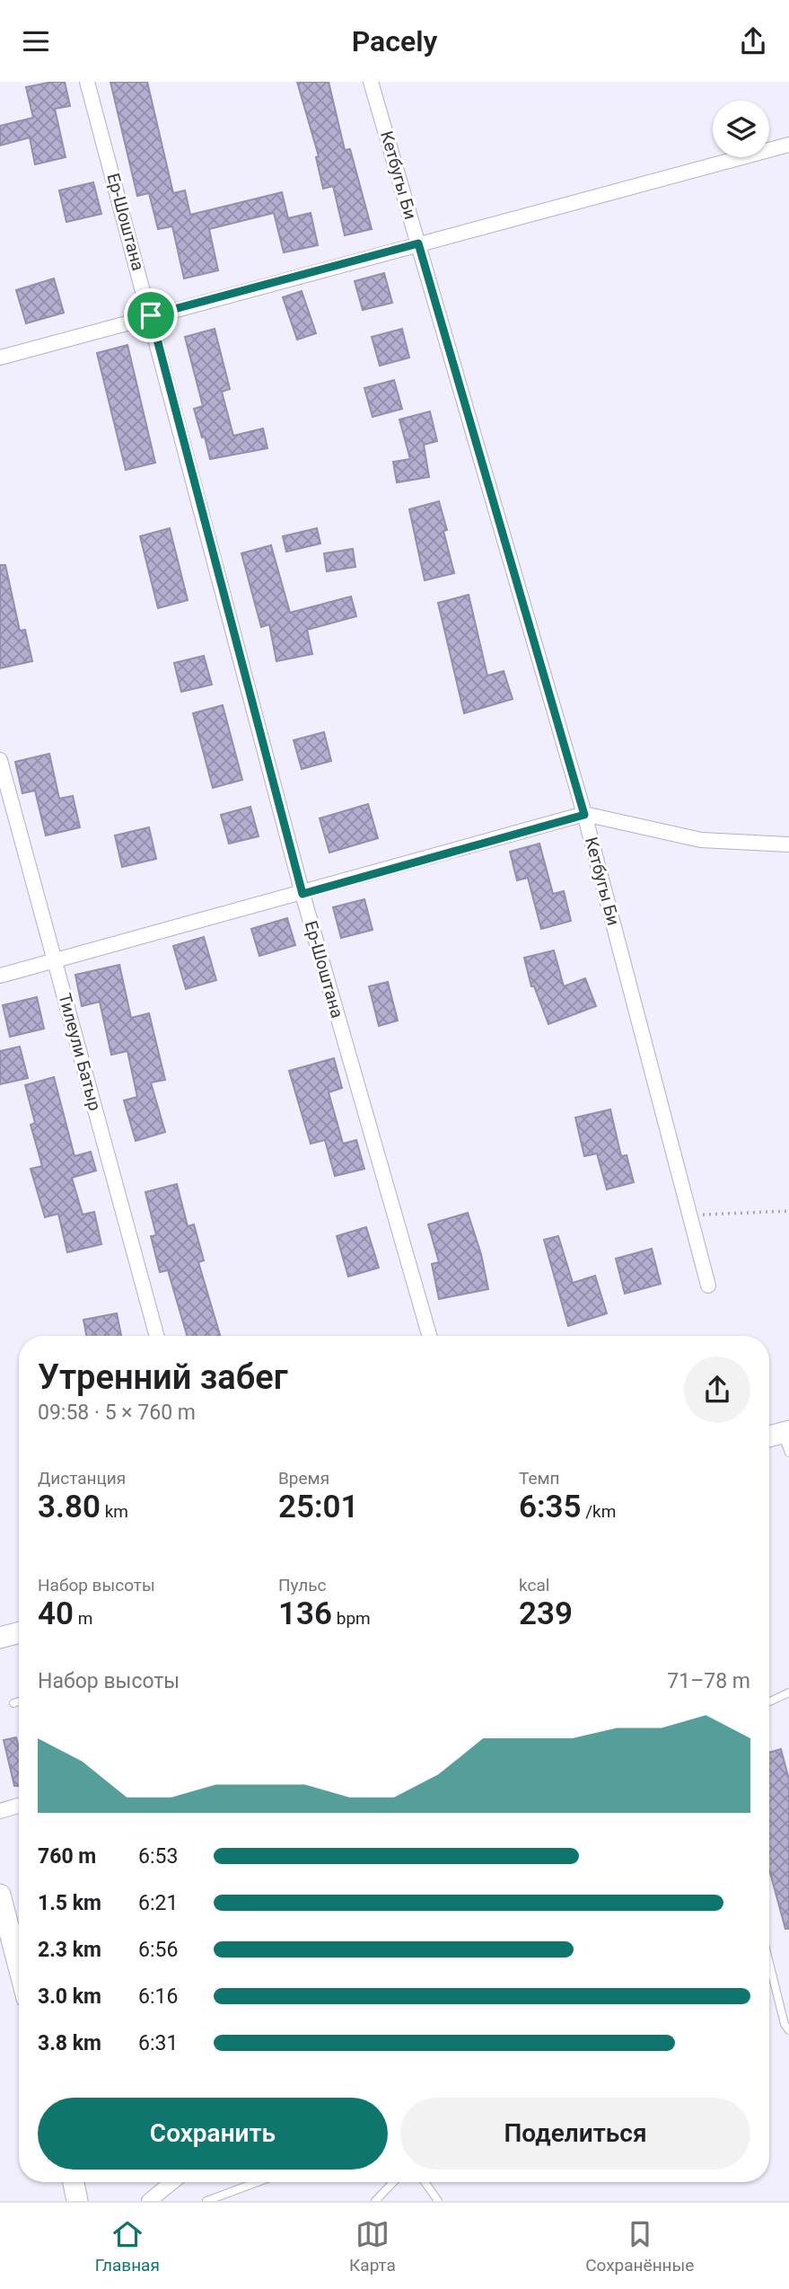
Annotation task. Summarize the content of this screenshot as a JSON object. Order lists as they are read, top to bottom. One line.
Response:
{"streets":{"street":["Кетбугы Би","Ер-Шоштана","Тилеули Батыр"]},"page":{"header":"Pacely","heading":["Утренний забег","09:58 · 5 × 760 m"],"stats":[["Дистанция","3.80 km"],["Время","25:01"],["Темп","6:35 /km"],["Набор высоты","40 m"],["Пульс","136 bpm"],["kcal","239"]],"chart":["Набор высоты","71–78 m"],"list":[{"name":"760 m","note":"6:53"},{"name":"1.5 km","note":"6:21"},{"name":"2.3 km","note":"6:56"},{"name":"3.0 km","note":"6:16"},{"name":"3.8 km","note":"6:31"}],"buttons":["Сохранить","Поделиться"],"tabs":["Главная","Карта","Сохранённые"]}}
